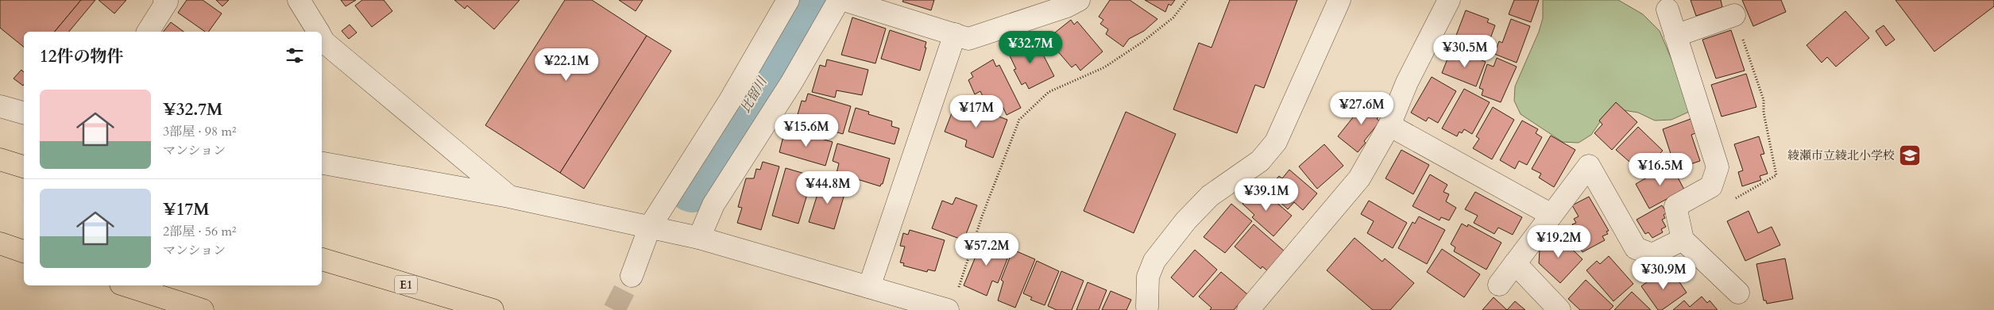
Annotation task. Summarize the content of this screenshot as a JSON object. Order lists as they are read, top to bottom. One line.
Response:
{"streets":{"highway":["E1"]},"water":["比留川"],"places":{"school or university":["綾瀬市立綾北小学校"]},"page":{"price":["¥32.7M","¥30.5M","¥22.1M","¥27.6M","¥17M","¥15.6M","¥16.5M","¥44.8M","¥39.1M","¥19.2M","¥57.2M","¥30.9M"],"heading":"12件の物件","list":[{"name":"¥32.7M","note":"3部屋 · 98 m² · マンション"},{"name":"¥17M","note":"2部屋 · 56 m² · マンション"}]}}
